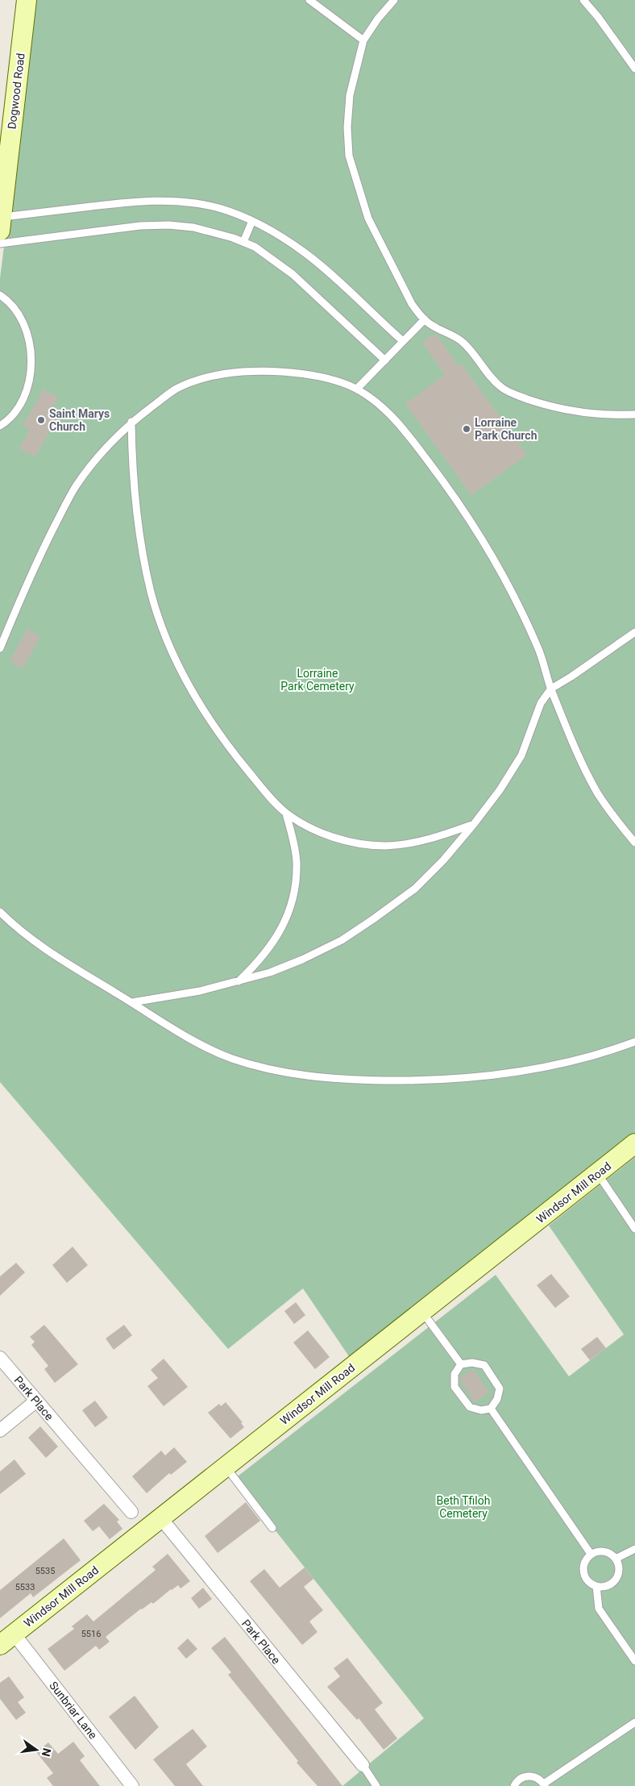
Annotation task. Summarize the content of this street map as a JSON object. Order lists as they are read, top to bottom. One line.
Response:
{"streets":{"main road":["Dogwood Road","Windsor Mill Road"],"street":["Park Place","Sunbriar Lane"]},"crossings":[["Windsor Mill Road","Park Place"],["Windsor Mill Road","Sunbriar Lane"]],"parks":["Lorraine Park Cemetery","Beth Tfiloh Cemetery"],"places":["Saint Marys Church","Lorraine Park Church"],"house_numbers":["5535","5533","5516"],"north":"right"}
